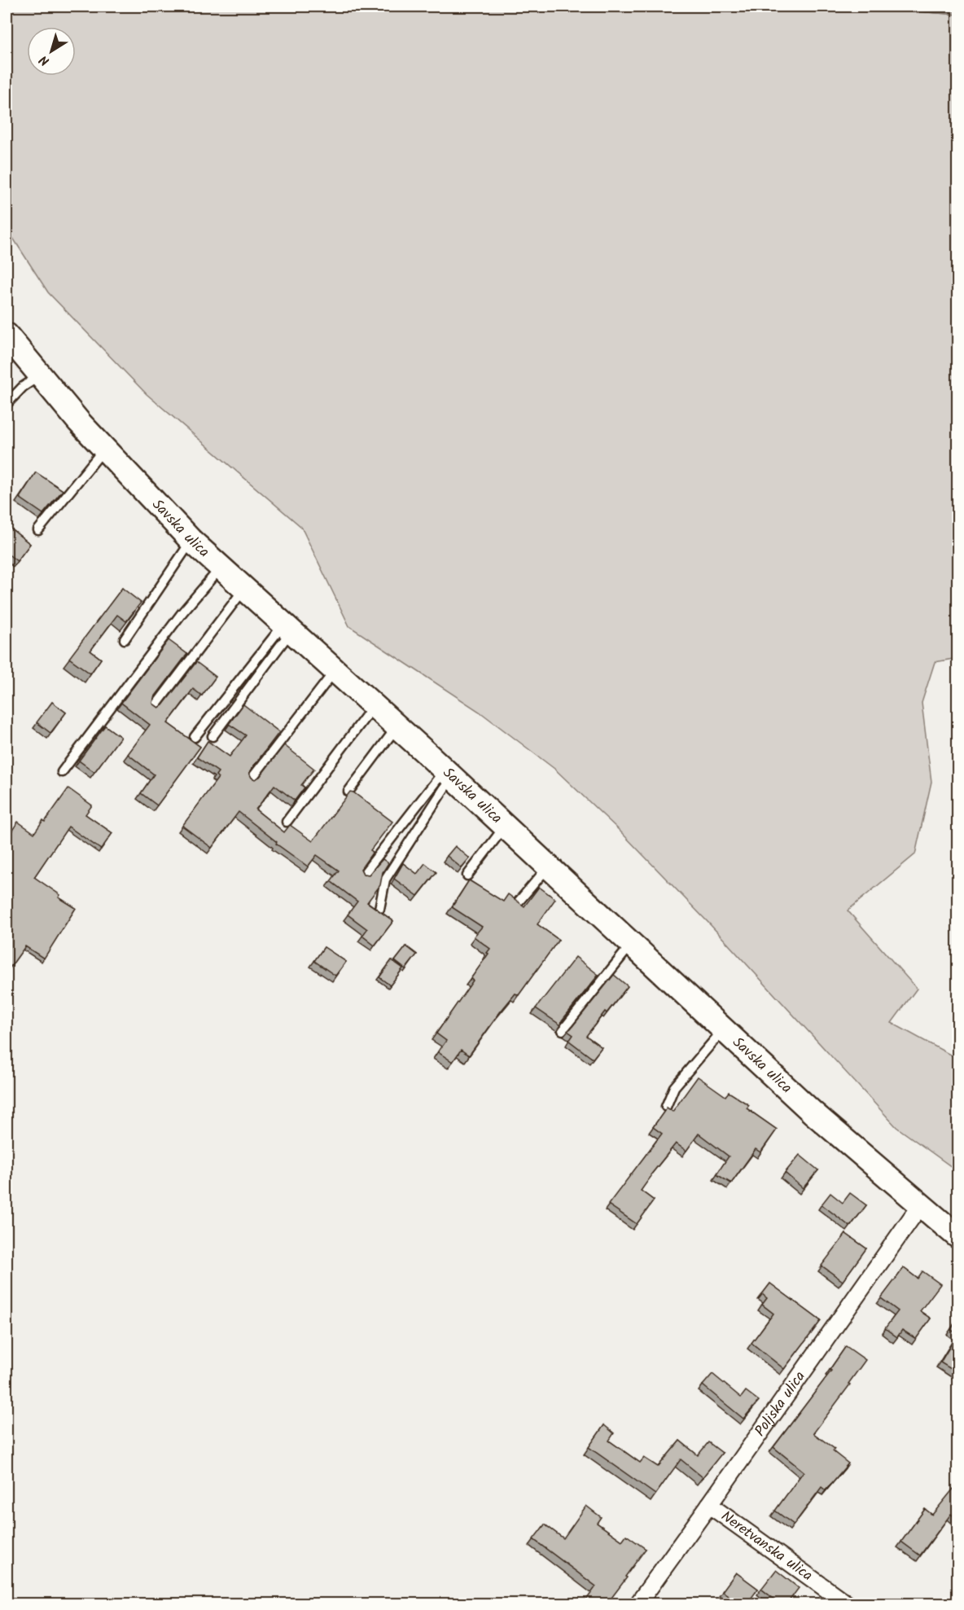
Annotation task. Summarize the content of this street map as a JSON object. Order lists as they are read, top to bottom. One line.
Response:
{"streets":{"main road":["Savska ulica"],"street":["Poljska ulica","Neretvanska ulica"]},"crossings":[["Savska ulica","Poljska ulica"],["Poljska ulica","Neretvanska ulica"]],"north":"bottom left"}
